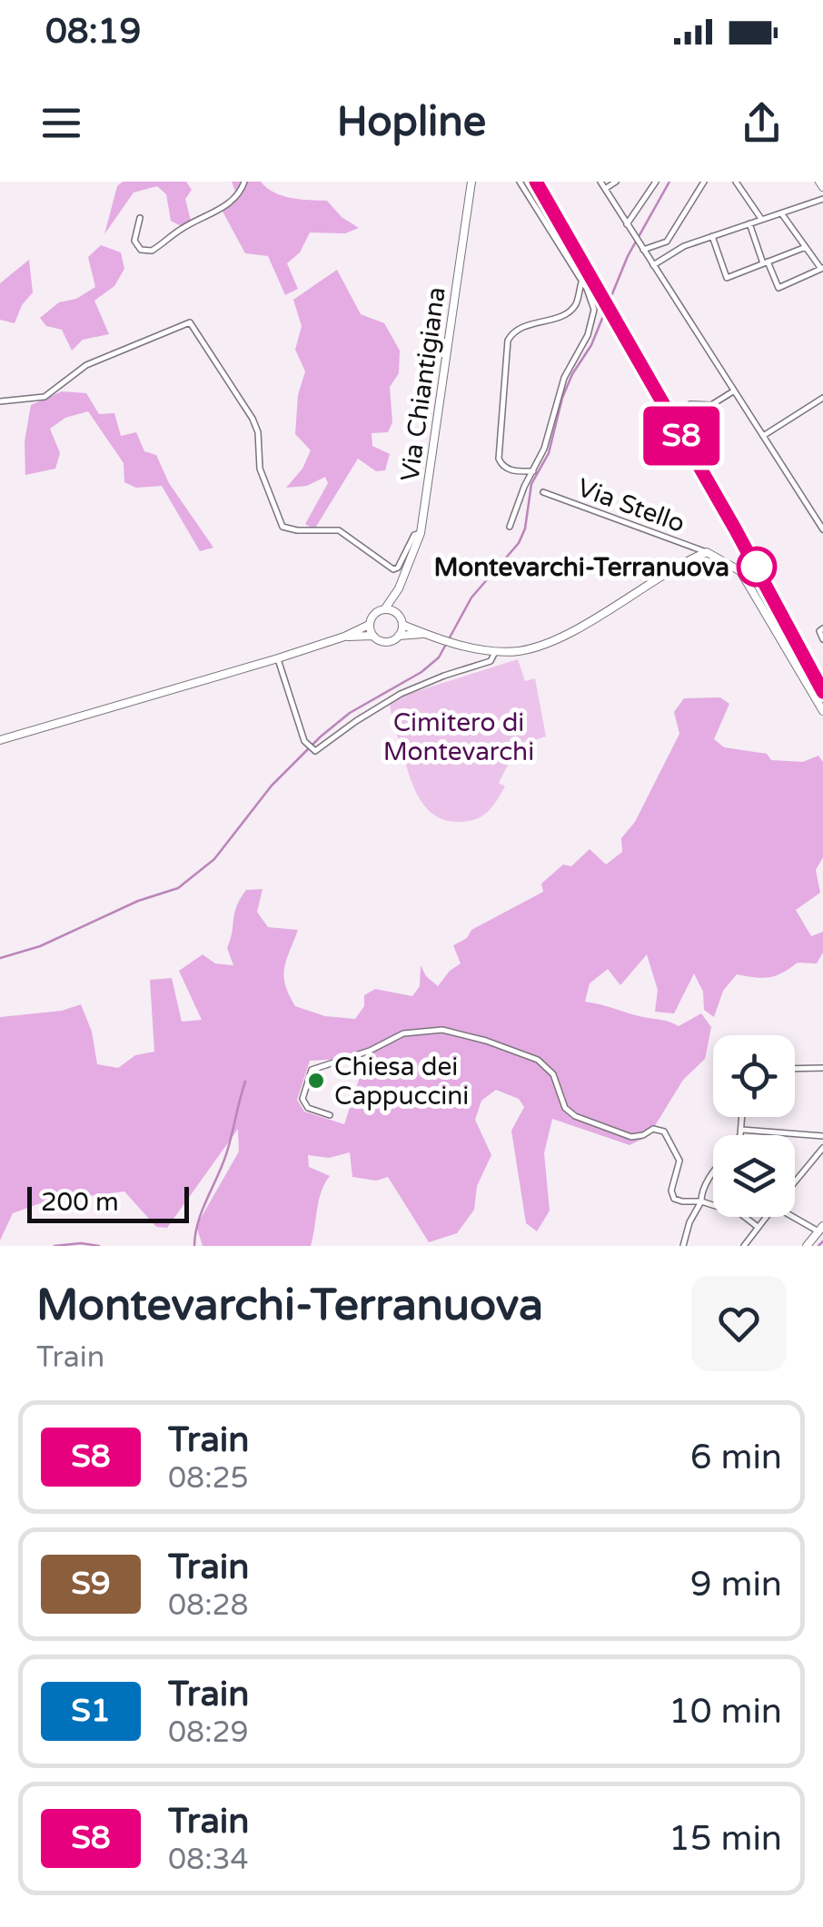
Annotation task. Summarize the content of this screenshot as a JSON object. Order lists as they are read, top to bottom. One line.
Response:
{"streets":{"main road":["Via Chiantigiana"],"street":["Via Stello"]},"parks":["Cimitero di Montevarchi"],"places":["Montevarchi-Terranuova","Chiesa dei Cappuccini"],"scale_bar":"200 m","page":{"status":"08:19","header":"Hopline","on_map":"S8","scale":"200 m","heading":["Montevarchi-Terranuova","Train"],"list":[{"mark":"S8","name":"Train","note":"08:25","value":"6 min"},{"mark":"S9","name":"Train","note":"08:28","value":"9 min"},{"mark":"S1","name":"Train","note":"08:29","value":"10 min"},{"mark":"S8","name":"Train","note":"08:34","value":"15 min"}]}}
